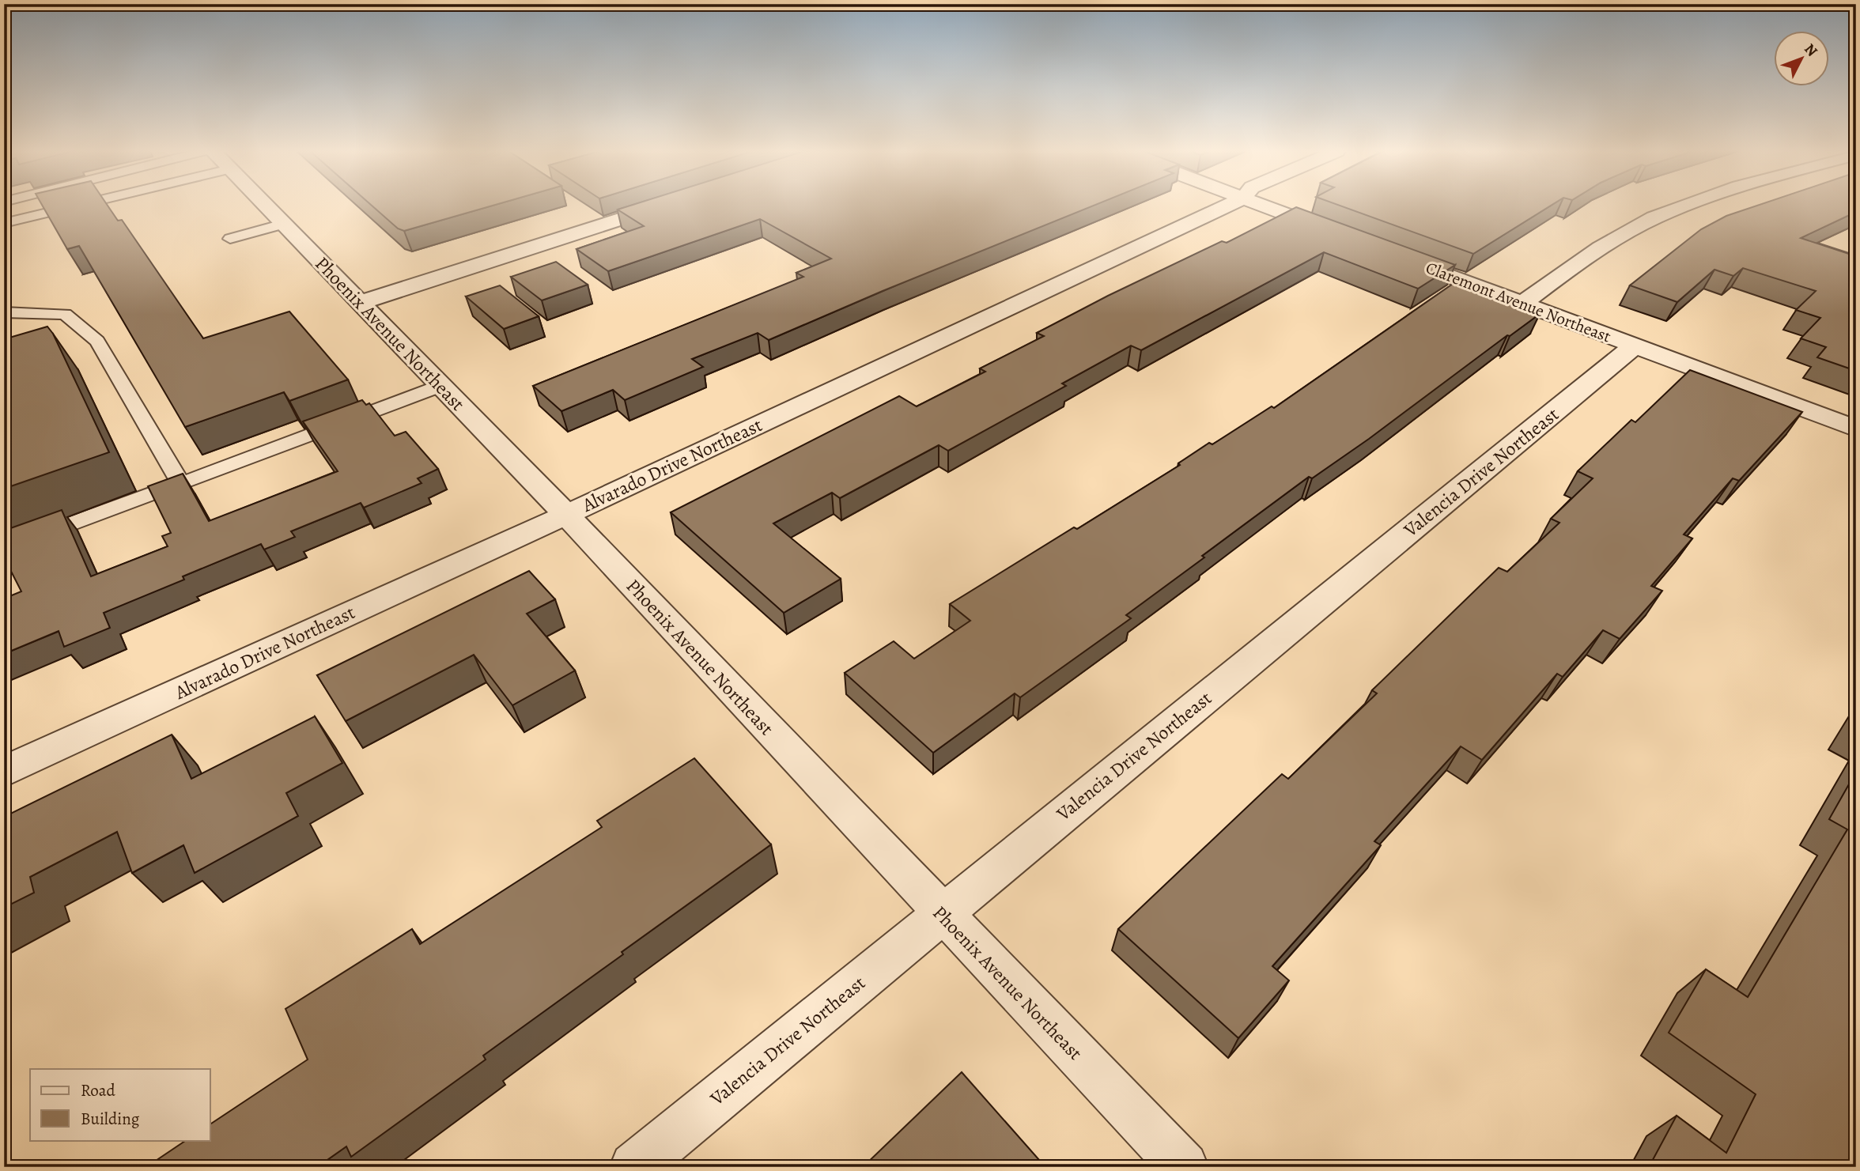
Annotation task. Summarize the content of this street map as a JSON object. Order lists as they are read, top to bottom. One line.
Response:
{"streets":{"street":["Claremont Avenue Northeast","Phoenix Avenue Northeast","Alvarado Drive Northeast","Valencia Drive Northeast"]},"crossings":[["Claremont Avenue Northeast","Valencia Drive Northeast"],["Phoenix Avenue Northeast","Alvarado Drive Northeast"],["Phoenix Avenue Northeast","Valencia Drive Northeast"]],"legend":["Road","Building"],"north":"top right"}
